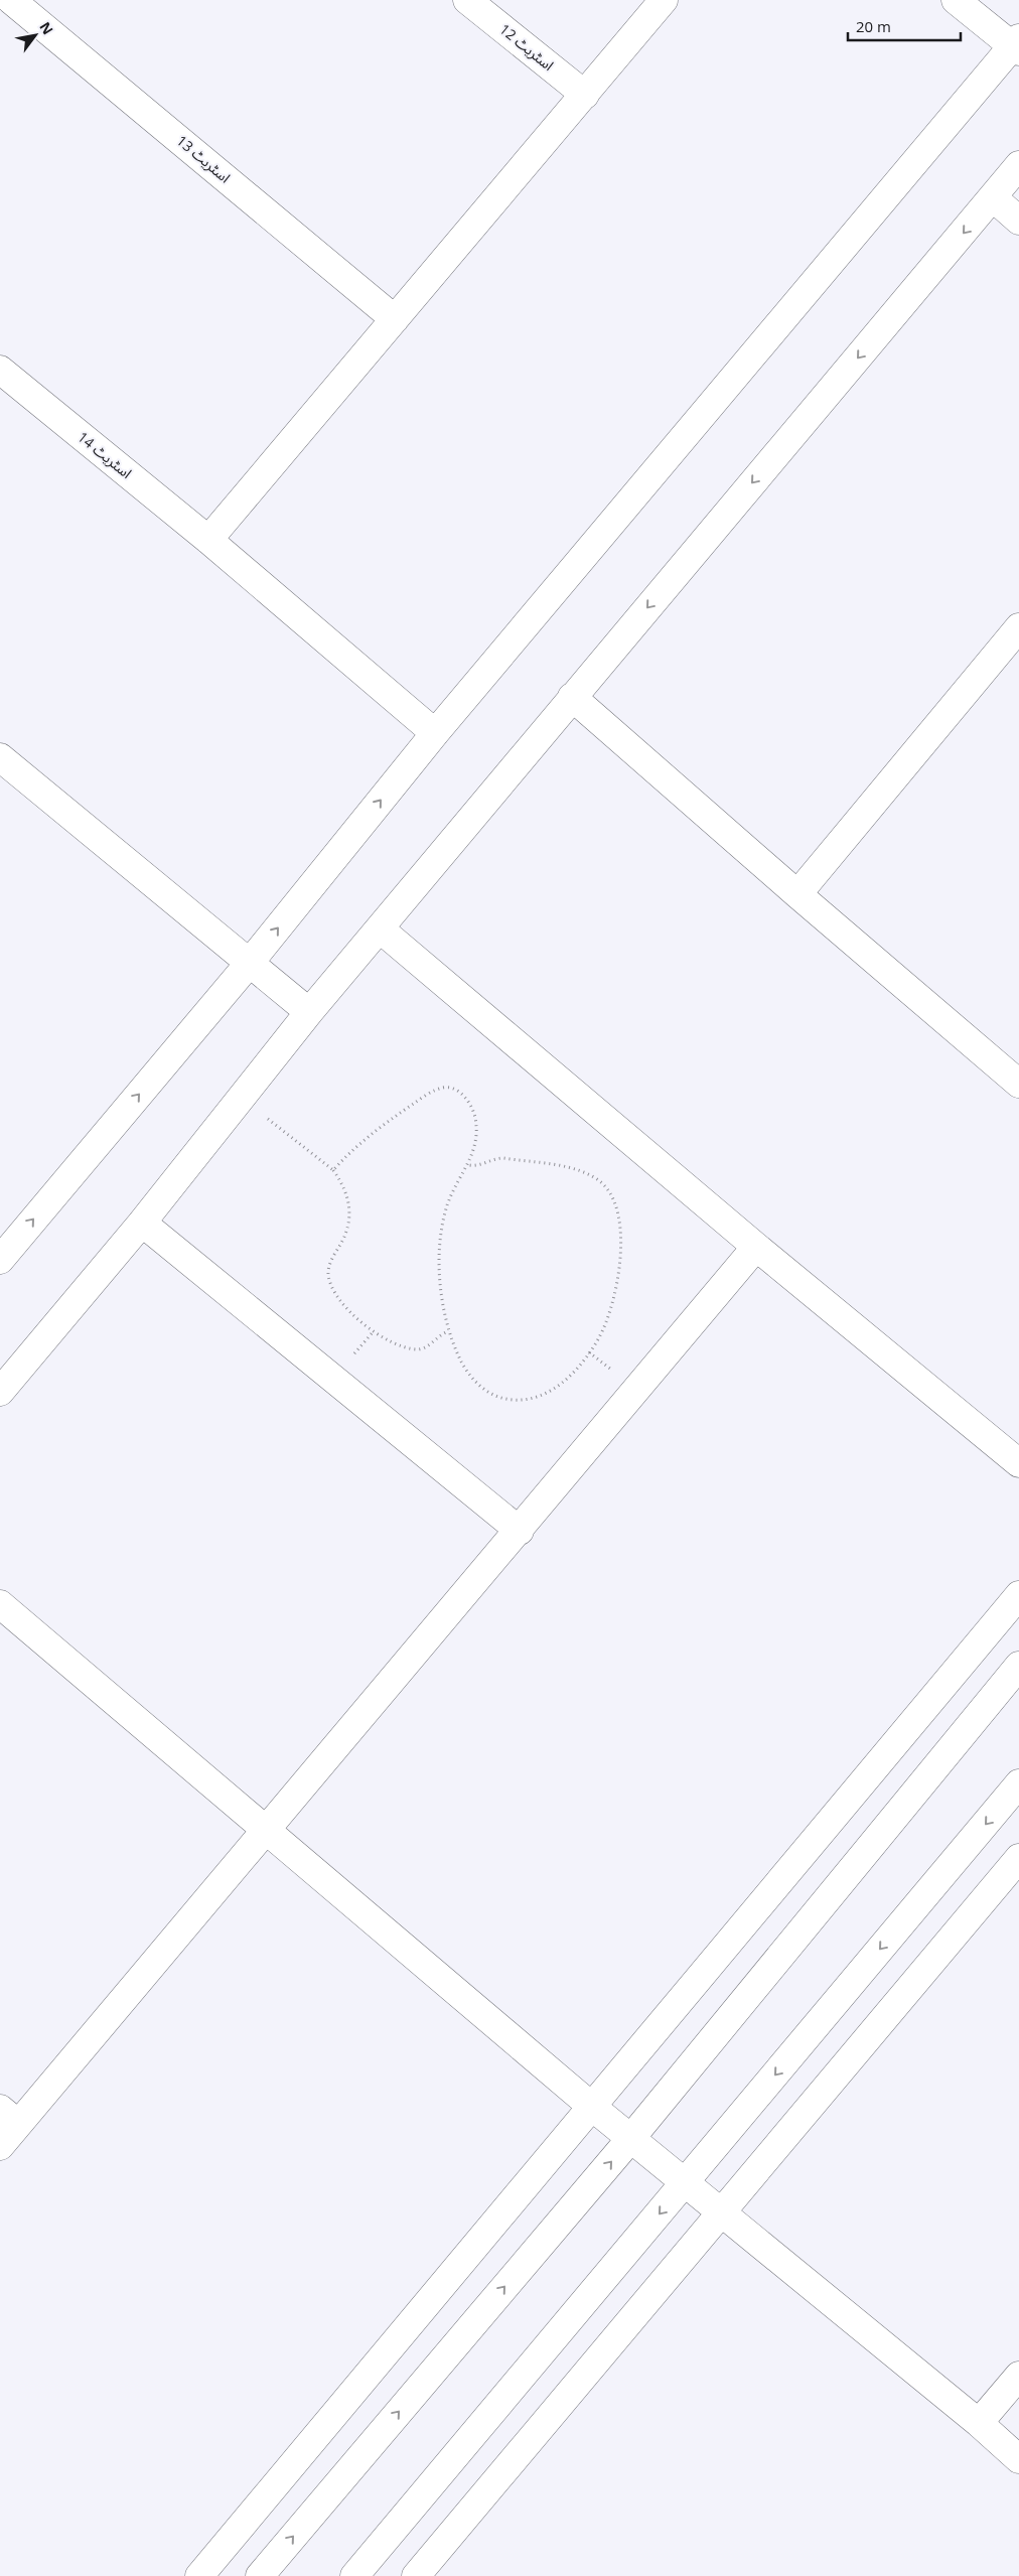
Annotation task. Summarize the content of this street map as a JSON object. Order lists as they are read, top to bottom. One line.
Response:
{"streets":{"street":["اسٹریٹ 12","اسٹریٹ 13","اسٹریٹ 14"]},"scale_bar":"20 m","north":"top right"}
